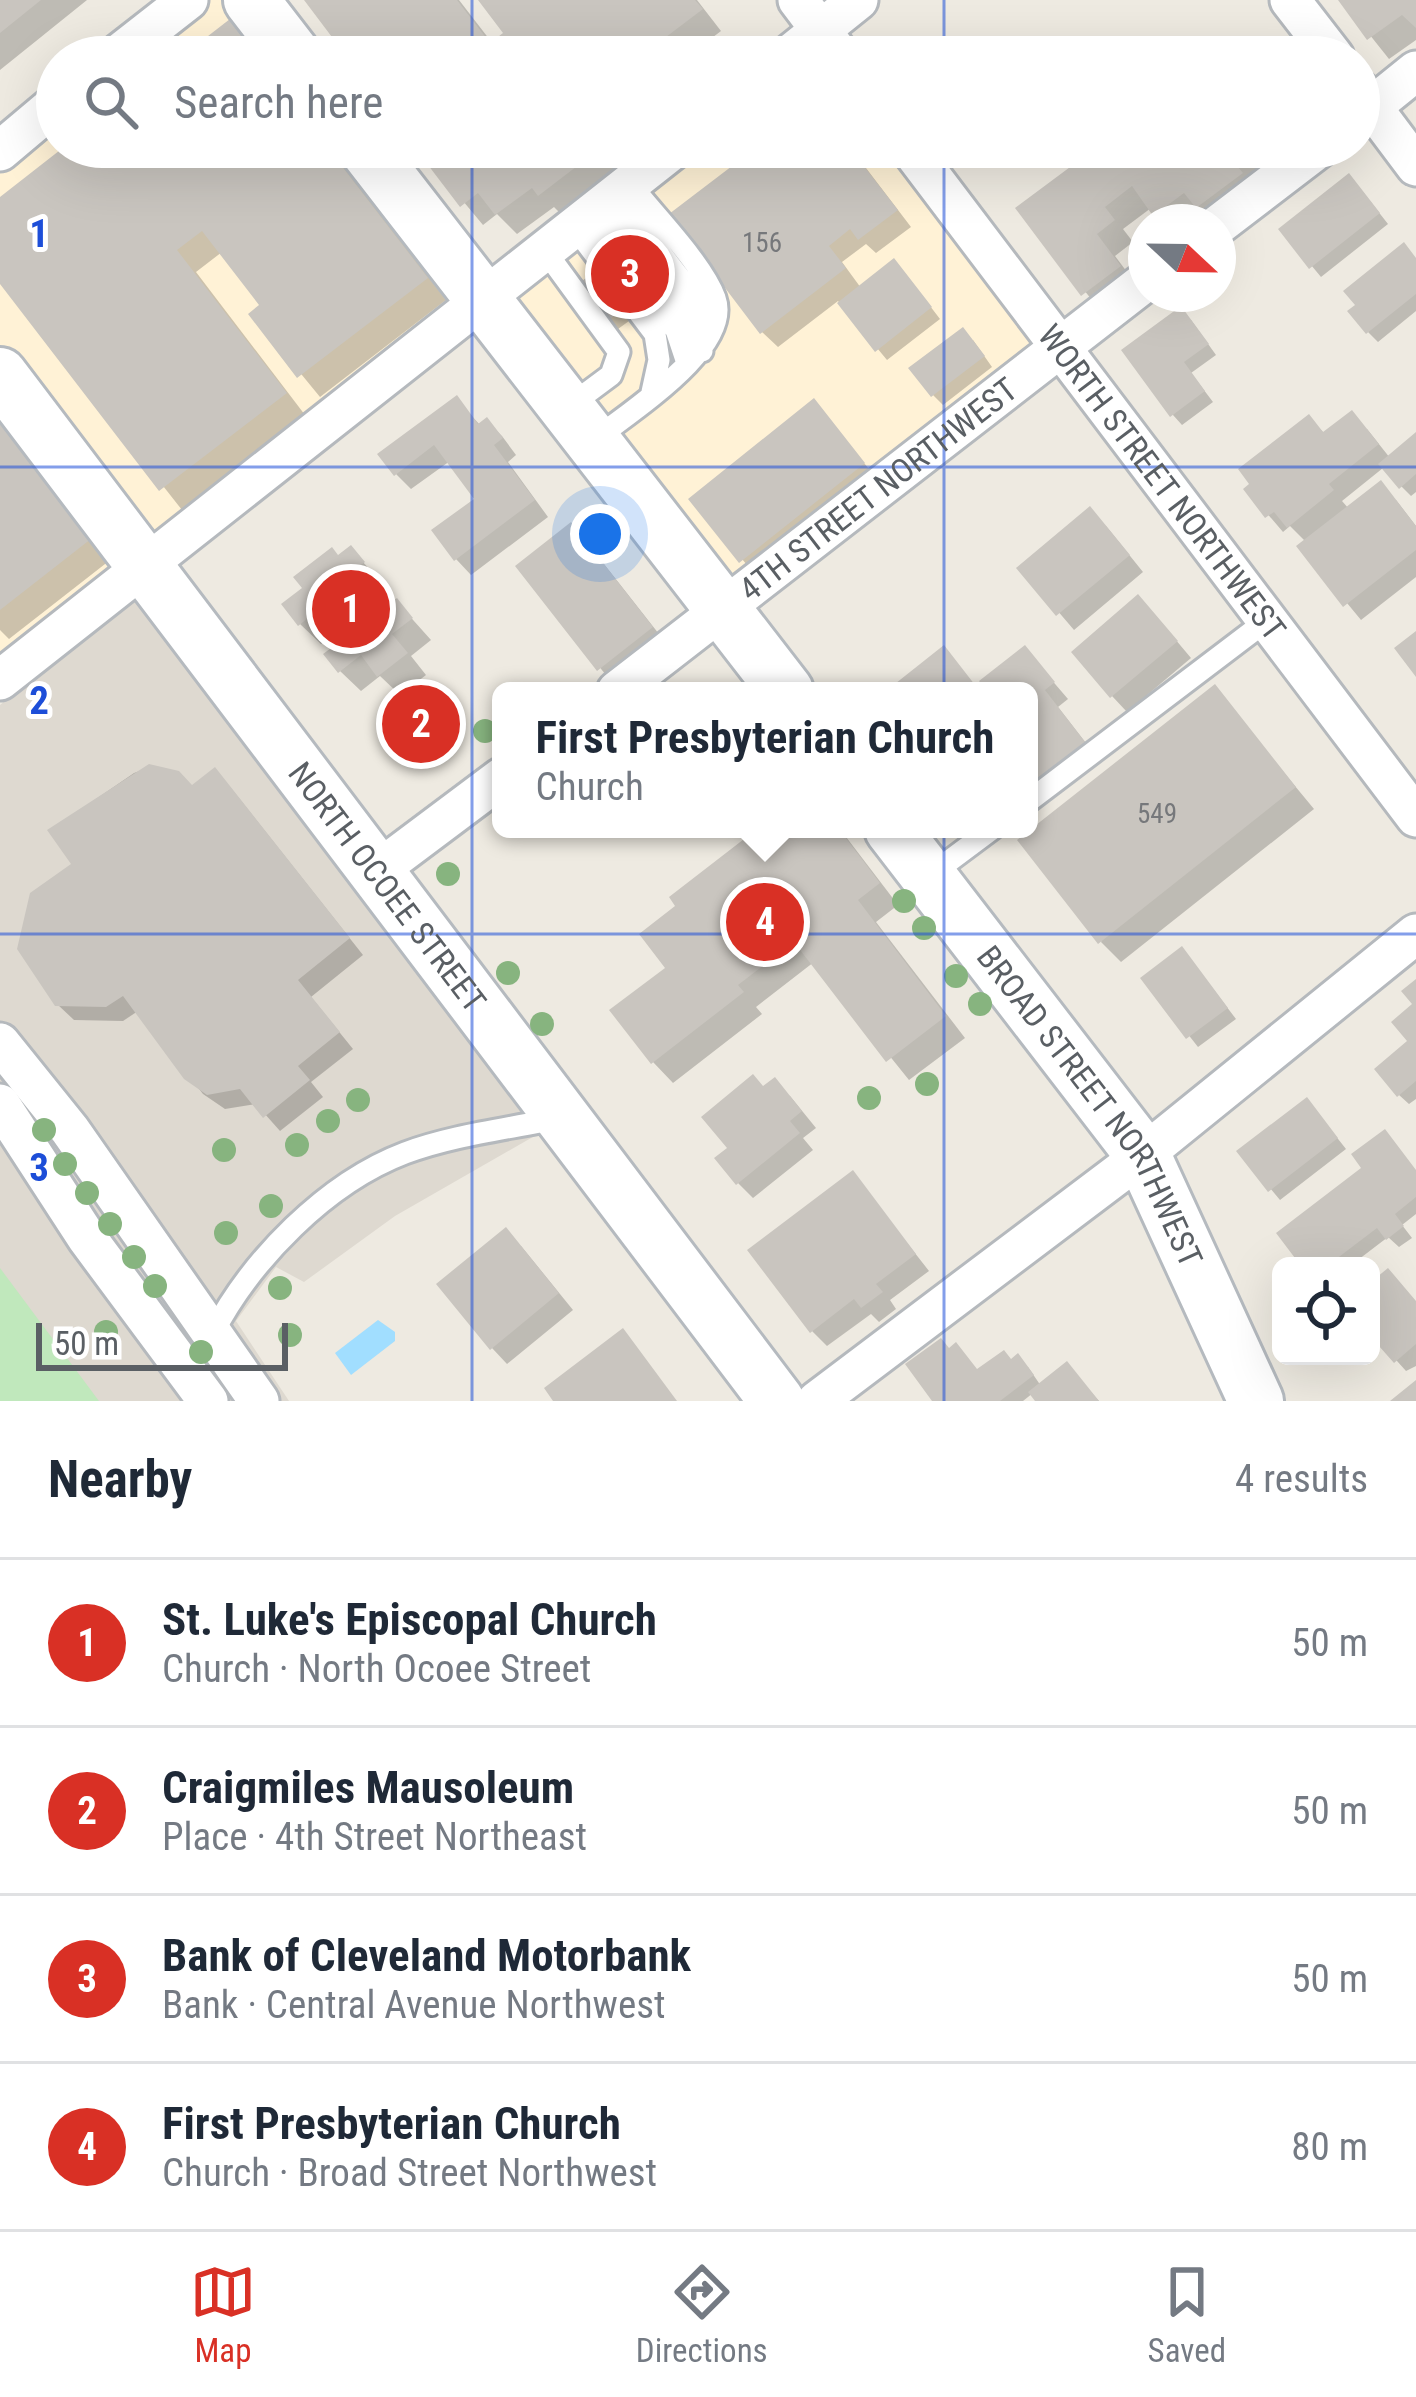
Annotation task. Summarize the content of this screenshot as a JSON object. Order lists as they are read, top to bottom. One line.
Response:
{"streets":{"main road":["NORTH OCOEE STREET","BROAD STREET NORTHWEST"],"street":["WORTH STREET NORTHWEST","4TH STREET NORTHWEST"]},"crossings":[["WORTH STREET NORTHWEST","4TH STREET NORTHWEST"]],"house_numbers":["156","549"],"scale_bar":"50 m","north":"right","page":{"search":"Search here","pins":["3","1","2","4"],"popup":["First Presbyterian Church","Church"],"scale":"50 m","heading":["Nearby","4 results"],"list":[{"mark":"1","name":"St. Luke's Episcopal Church","note":"Church · North Ocoee Street","value":"50 m"},{"mark":"2","name":"Craigmiles Mausoleum","note":"Place · 4th Street Northeast","value":"50 m"},{"mark":"3","name":"Bank of Cleveland Motorbank","note":"Bank · Central Avenue Northwest","value":"50 m"},{"mark":"4","name":"First Presbyterian Church","note":"Church · Broad Street Northwest","value":"80 m"}],"nav":["Map","Directions","Saved"]},"grid":{"rows":["1","2","3"]}}
